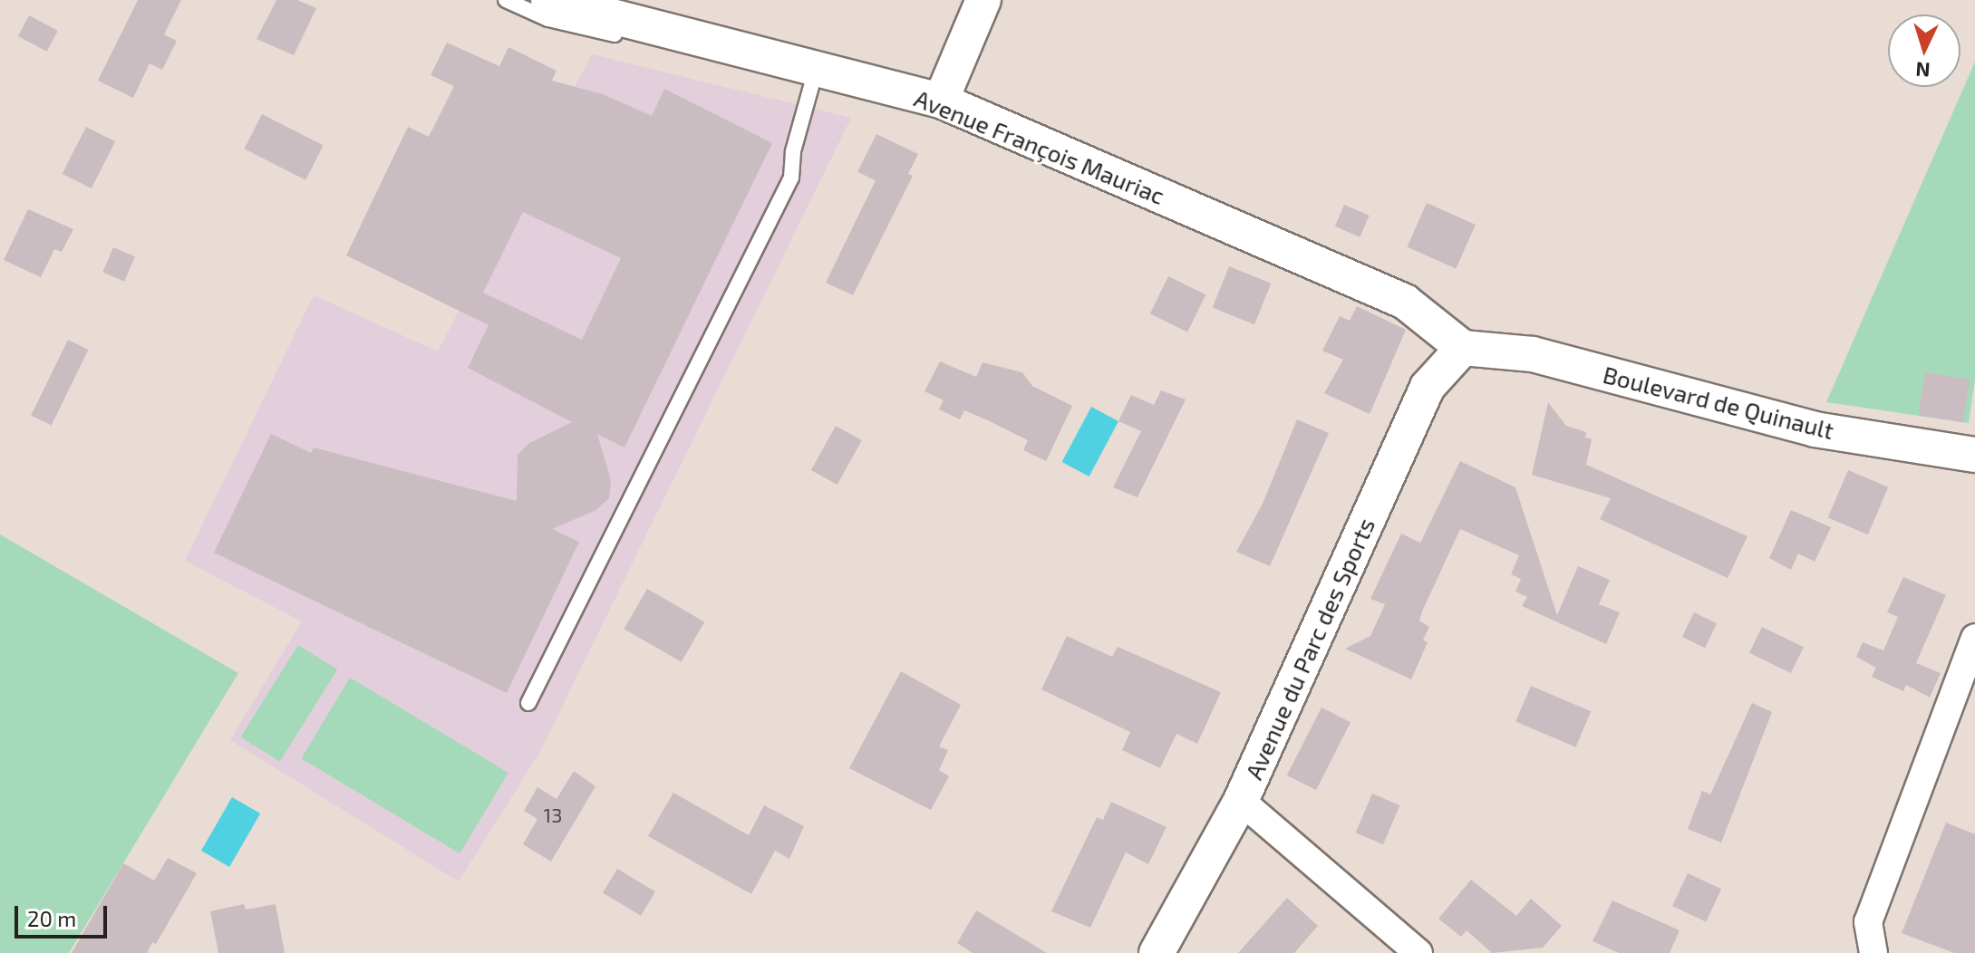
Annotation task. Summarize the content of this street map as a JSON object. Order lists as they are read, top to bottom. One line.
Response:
{"streets":{"street":["Avenue François Mauriac","Boulevard de Quinault","Avenue du Parc des Sports"]},"crossings":[["Avenue François Mauriac","Boulevard de Quinault"],["Avenue François Mauriac","Avenue du Parc des Sports"],["Boulevard de Quinault","Avenue du Parc des Sports"]],"house_numbers":["13"],"scale_bar":"20 m","north":"bottom"}
